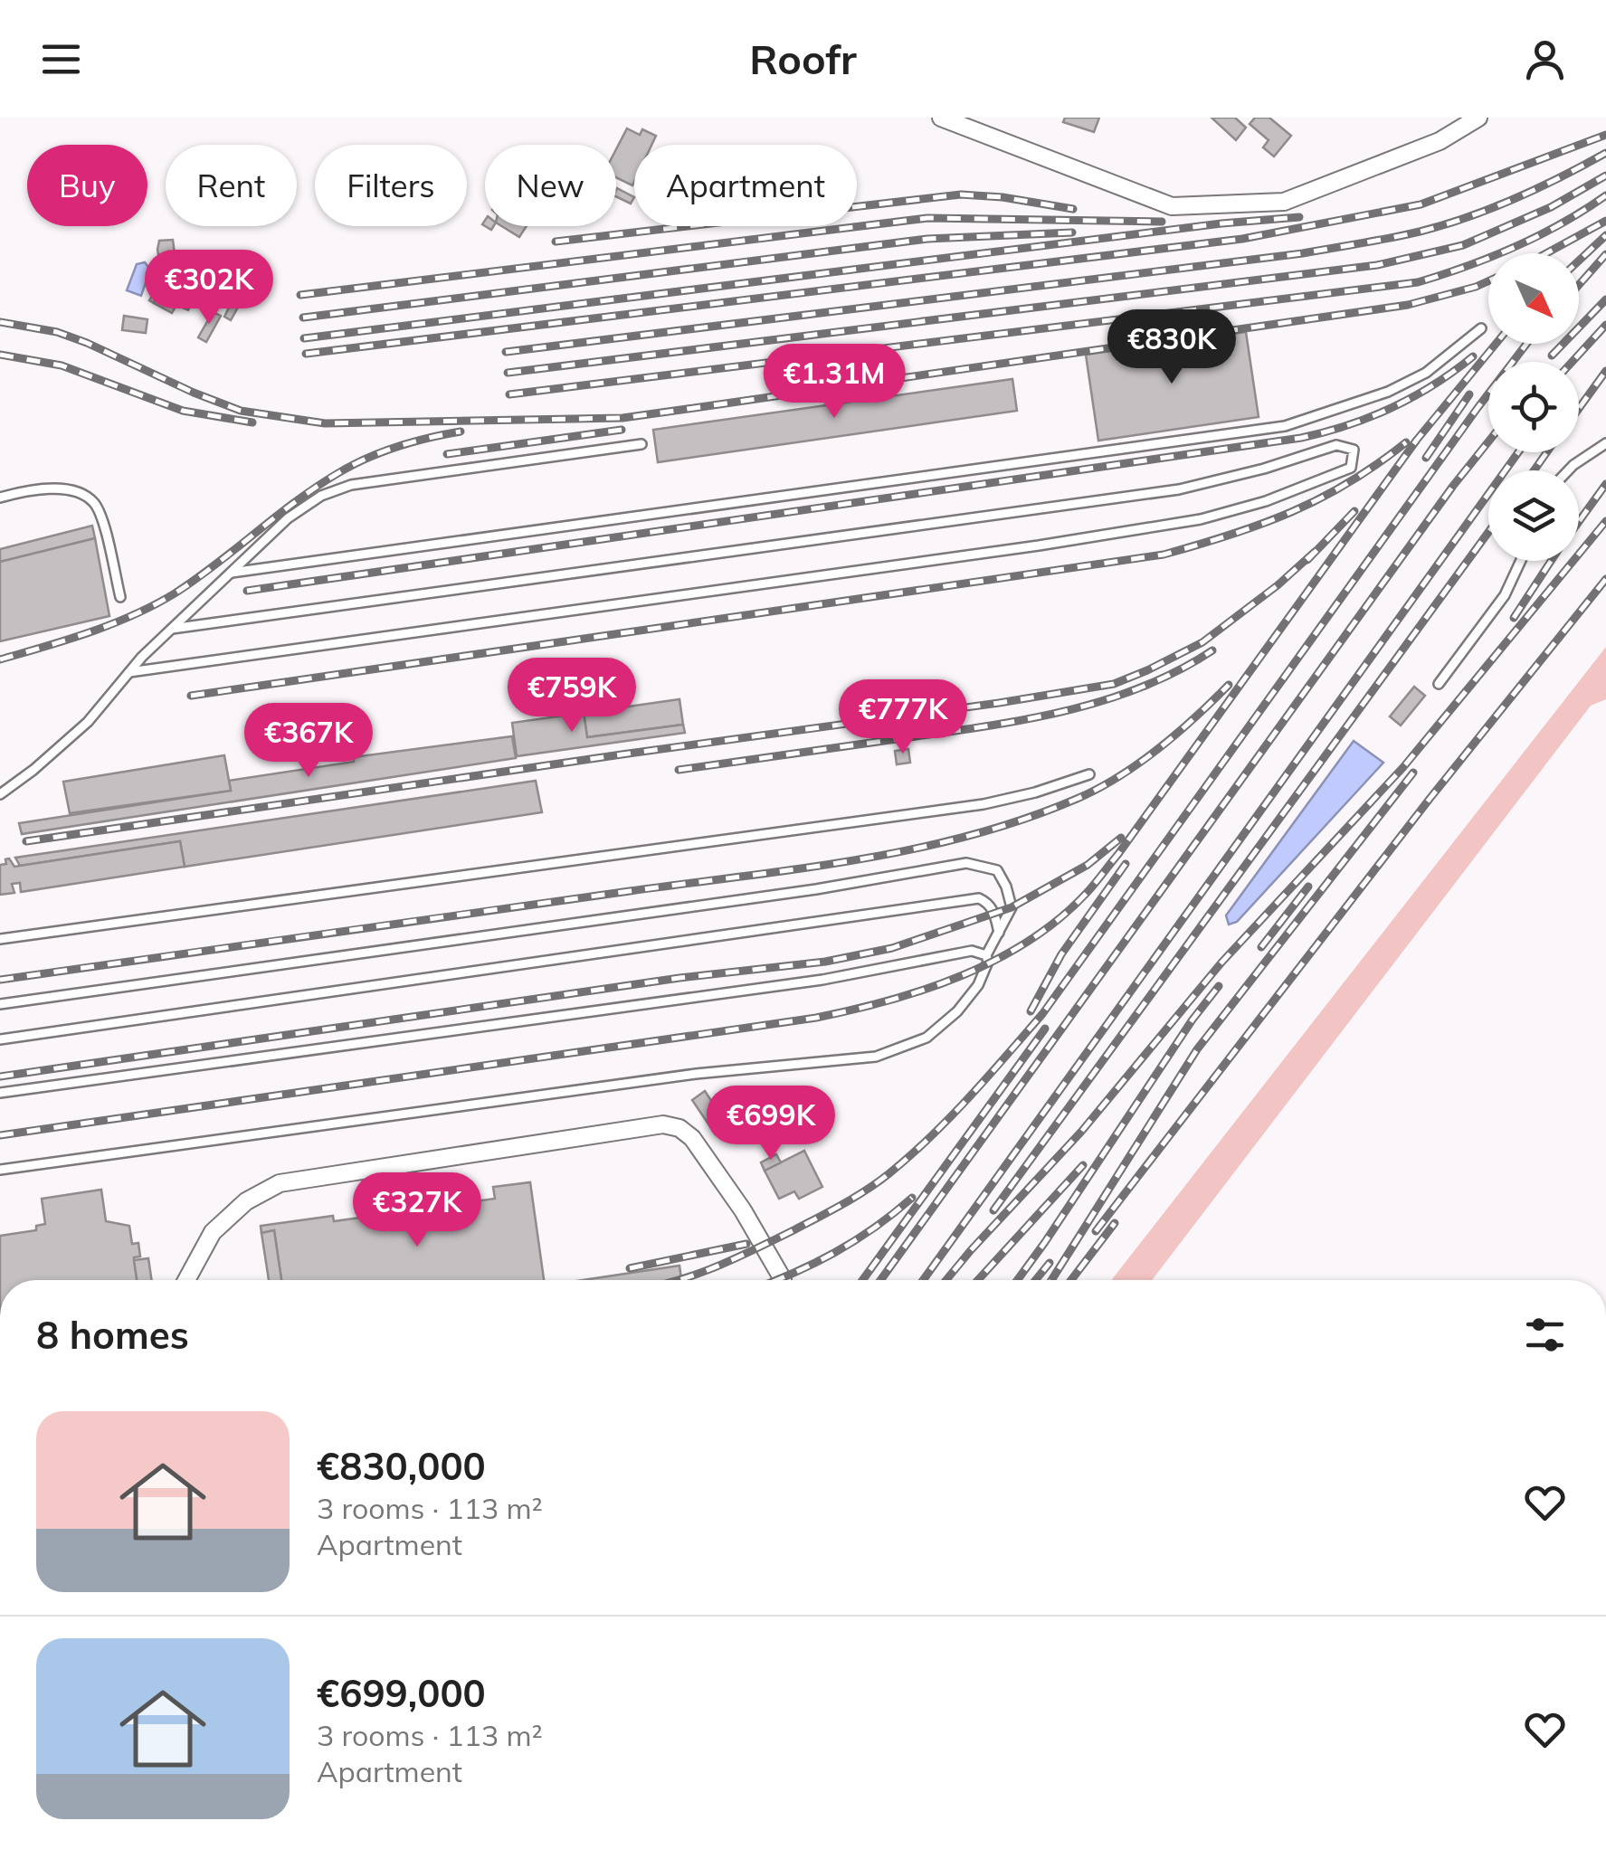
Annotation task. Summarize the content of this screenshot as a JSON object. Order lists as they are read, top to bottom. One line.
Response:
{"north":"bottom right","page":{"header":"Roofr","chip":["Buy","Rent","Filters","New","Apartment"],"price":["€302K","€830K","€1.31M","€759K","€777K","€367K","€699K","€327K"],"heading":"8 homes","list":[{"name":"€830,000","note":"3 rooms · 113 m² · Apartment"},{"name":"€699,000","note":"3 rooms · 113 m² · Apartment"}]}}
